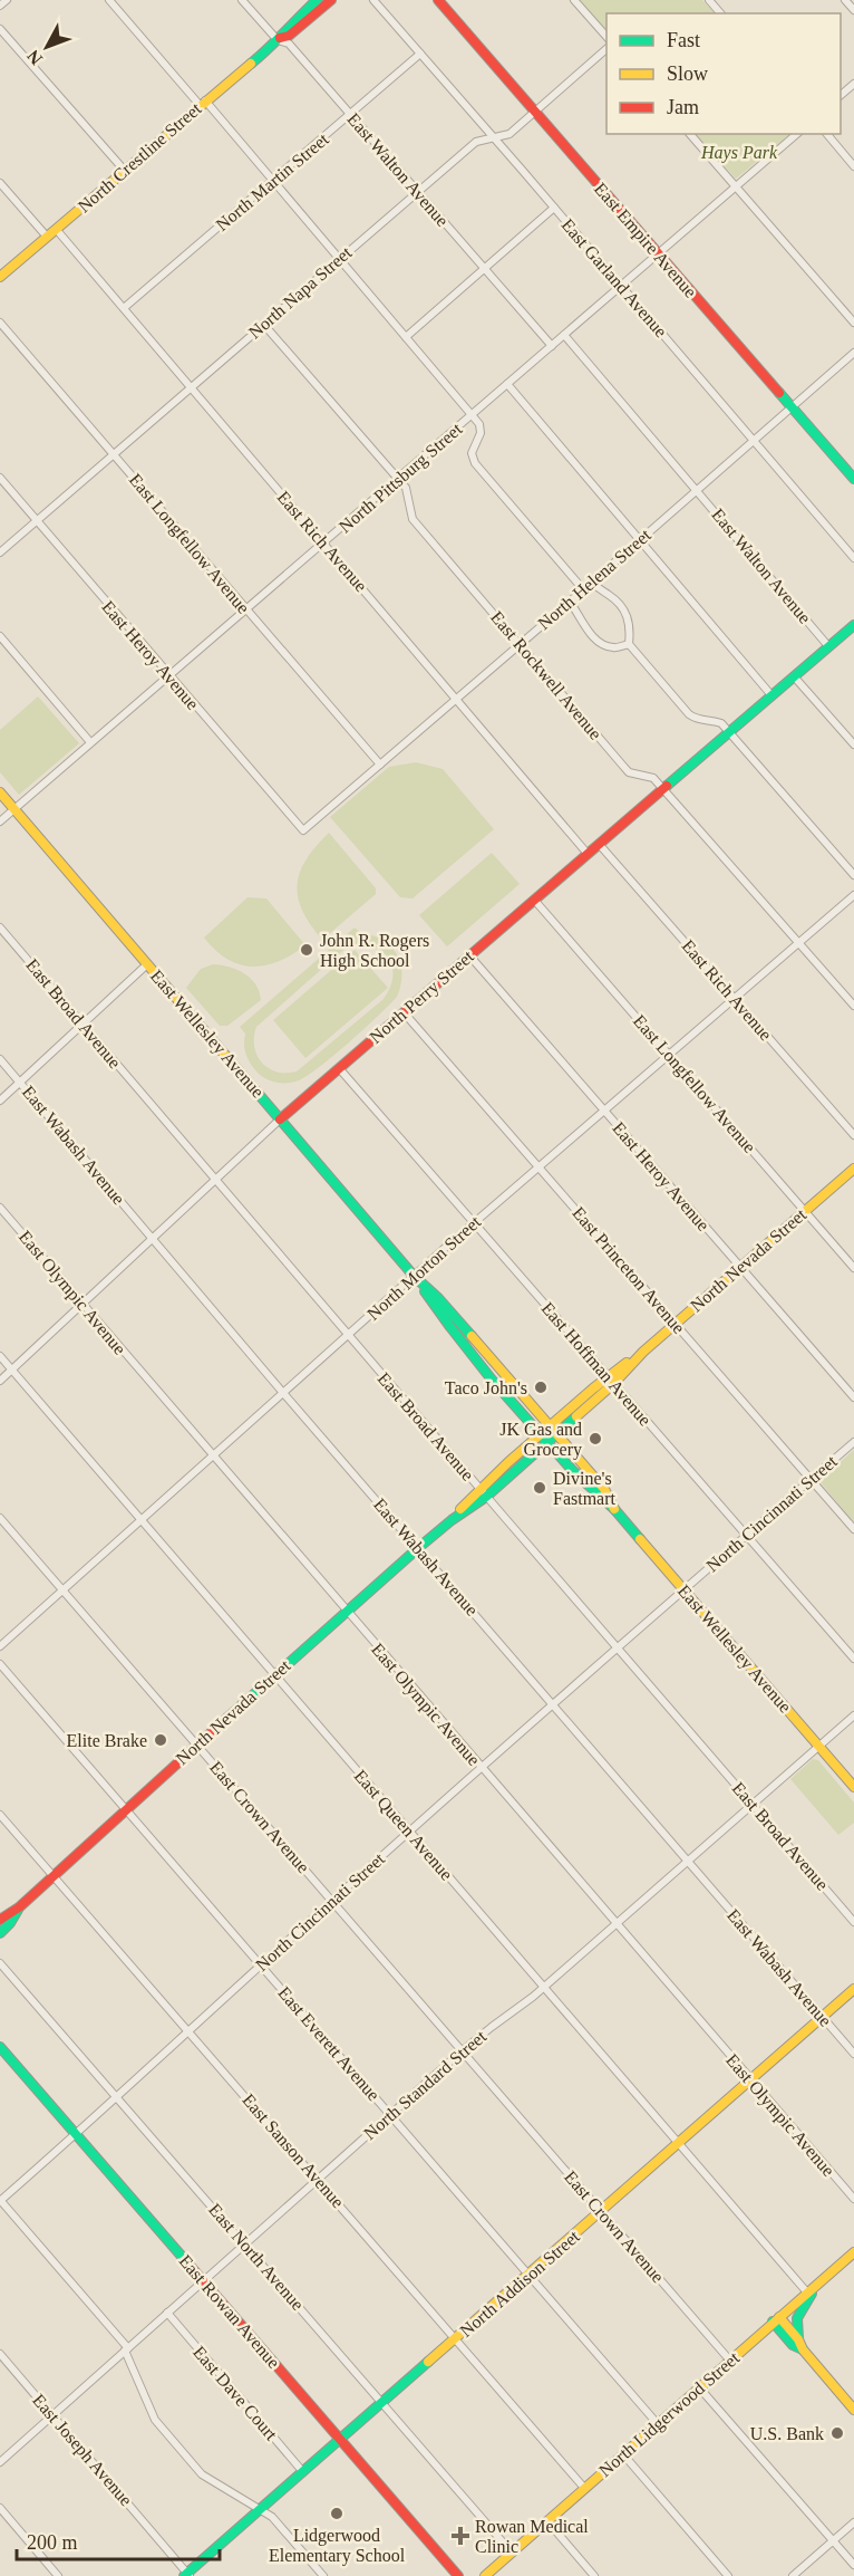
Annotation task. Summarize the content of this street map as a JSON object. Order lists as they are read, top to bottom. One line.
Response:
{"streets":{"street":["North Crestline Street","East Walton Avenue","North Martin Street","East Empire Avenue","East Garland Avenue","North Napa Street","North Pittsburg Street","East Rich Avenue","East Longfellow Avenue","North Helena Street","East Heroy Avenue","East Rockwell Avenue","North Perry Street","East Broad Avenue","East Wellesley Avenue","East Wabash Avenue","North Nevada Street","North Morton Street","East Princeton Avenue","East Olympic Avenue","East Hoffman Avenue","North Cincinnati Street","East Crown Avenue","East Queen Avenue","East Everett Avenue","North Standard Street","East Sanson Avenue","East North Avenue","North Addison Street","East Rowan Avenue","East Dave Court","North Lidgerwood Street","East Joseph Avenue"]},"crossings":[["North Crestline Street","East Walton Avenue"],["North Crestline Street","East Rich Avenue"],["East Walton Avenue","North Martin Street"],["East Walton Avenue","North Napa Street"],["East Walton Avenue","North Pittsburg Street"],["East Walton Avenue","North Helena Street"],["East Walton Avenue","North Perry Street"],["North Martin Street","East Garland Avenue"],["North Martin Street","East Rich Avenue"],["East Empire Avenue","North Napa Street"],["East Empire Avenue","North Pittsburg Street"],["East Empire Avenue","North Helena Street"],["East Garland Avenue","North Napa Street"],["East Garland Avenue","North Pittsburg Street"],["East Garland Avenue","North Helena Street"],["North Napa Street","East Rich Avenue"],["North Napa Street","East Longfellow Avenue"],["North Napa Street","East Heroy Avenue"],["North Napa Street","East Rockwell Avenue"],["North Pittsburg Street","East Rich Avenue"],["North Pittsburg Street","East Longfellow Avenue"],["North Pittsburg Street","East Heroy Avenue"],["North Pittsburg Street","East Rockwell Avenue"],["North Pittsburg Street","East Wellesley Avenue"],["East Rich Avenue","North Helena Street"],["East Rich Avenue","North Perry Street"],["East Rich Avenue","North Morton Street"],["East Longfellow Avenue","North Helena Street"],["East Longfellow Avenue","North Perry Street"],["East Longfellow Avenue","North Nevada Street"],["East Longfellow Avenue","North Morton Street"],["North Helena Street","East Heroy Avenue"],["North Helena Street","East Rockwell Avenue"],["East Heroy Avenue","North Perry Street"],["East Heroy Avenue","North Nevada Street"],["East Heroy Avenue","North Morton Street"],["East Rockwell Avenue","North Perry Street"],["East Rockwell Avenue","North Morton Street"],["North Perry Street","East Broad Avenue"],["North Perry Street","East Wellesley Avenue"],["North Perry Street","East Wabash Avenue"],["North Perry Street","East Princeton Avenue"],["North Perry Street","East Olympic Avenue"],["North Perry Street","East Hoffman Avenue"],["North Perry Street","East Queen Avenue"],["East Broad Avenue","North Nevada Street"],["East Broad Avenue","North Morton Street"],["East Broad Avenue","North Cincinnati Street"],["East Broad Avenue","North Standard Street"],["East Wellesley Avenue","North Nevada Street"],["East Wellesley Avenue","North Morton Street"],["East Wellesley Avenue","North Cincinnati Street"],["East Wellesley Avenue","North Standard Street"],["East Wabash Avenue","North Nevada Street"],["East Wabash Avenue","North Morton Street"],["East Wabash Avenue","North Cincinnati Street"],["East Wabash Avenue","North Standard Street"],["East Wabash Avenue","North Addison Street"],["North Nevada Street","East Princeton Avenue"],["North Nevada Street","East Olympic Avenue"],["North Nevada Street","East Hoffman Avenue"],["North Nevada Street","East Crown Avenue"],["North Nevada Street","East Queen Avenue"],["North Nevada Street","East Everett Avenue"],["North Nevada Street","East Sanson Avenue"],["North Morton Street","East Princeton Avenue"],["North Morton Street","East Olympic Avenue"],["North Morton Street","East Hoffman Avenue"],["North Morton Street","East Crown Avenue"],["North Morton Street","East Queen Avenue"],["East Princeton Avenue","North Cincinnati Street"],["East Olympic Avenue","North Cincinnati Street"],["East Olympic Avenue","North Standard Street"],["East Olympic Avenue","North Addison Street"],["East Hoffman Avenue","North Cincinnati Street"],["North Cincinnati Street","East Crown Avenue"],["North Cincinnati Street","East Queen Avenue"],["North Cincinnati Street","East Everett Avenue"],["North Cincinnati Street","East Sanson Avenue"],["North Cincinnati Street","East North Avenue"],["North Cincinnati Street","East Rowan Avenue"],["East Crown Avenue","North Standard Street"],["East Crown Avenue","North Addison Street"],["East Crown Avenue","North Lidgerwood Street"],["East Queen Avenue","North Standard Street"],["East Queen Avenue","North Addison Street"],["East Queen Avenue","North Lidgerwood Street"],["East Everett Avenue","North Standard Street"],["East Everett Avenue","North Addison Street"],["East Everett Avenue","North Lidgerwood Street"],["North Standard Street","East Sanson Avenue"],["North Standard Street","East North Avenue"],["North Standard Street","East Rowan Avenue"],["North Standard Street","East Dave Court"],["North Standard Street","East Joseph Avenue"],["East Sanson Avenue","North Addison Street"],["East Sanson Avenue","North Lidgerwood Street"],["East North Avenue","North Addison Street"],["East North Avenue","North Lidgerwood Street"],["North Addison Street","East Rowan Avenue"],["North Addison Street","East Dave Court"],["North Addison Street","East Joseph Avenue"]],"parks":["Hays Park"],"places":{"other":["John R. Rogers High School","Taco John's","JK Gas and Grocery","Divine's Fastmart","Elite Brake","U.S. Bank","Lidgerwood Elementary School"],"health":["Rowan Medical Clinic"]},"legend":["Fast","Slow","Jam"],"scale_bar":"200 m","north":"bottom left"}
